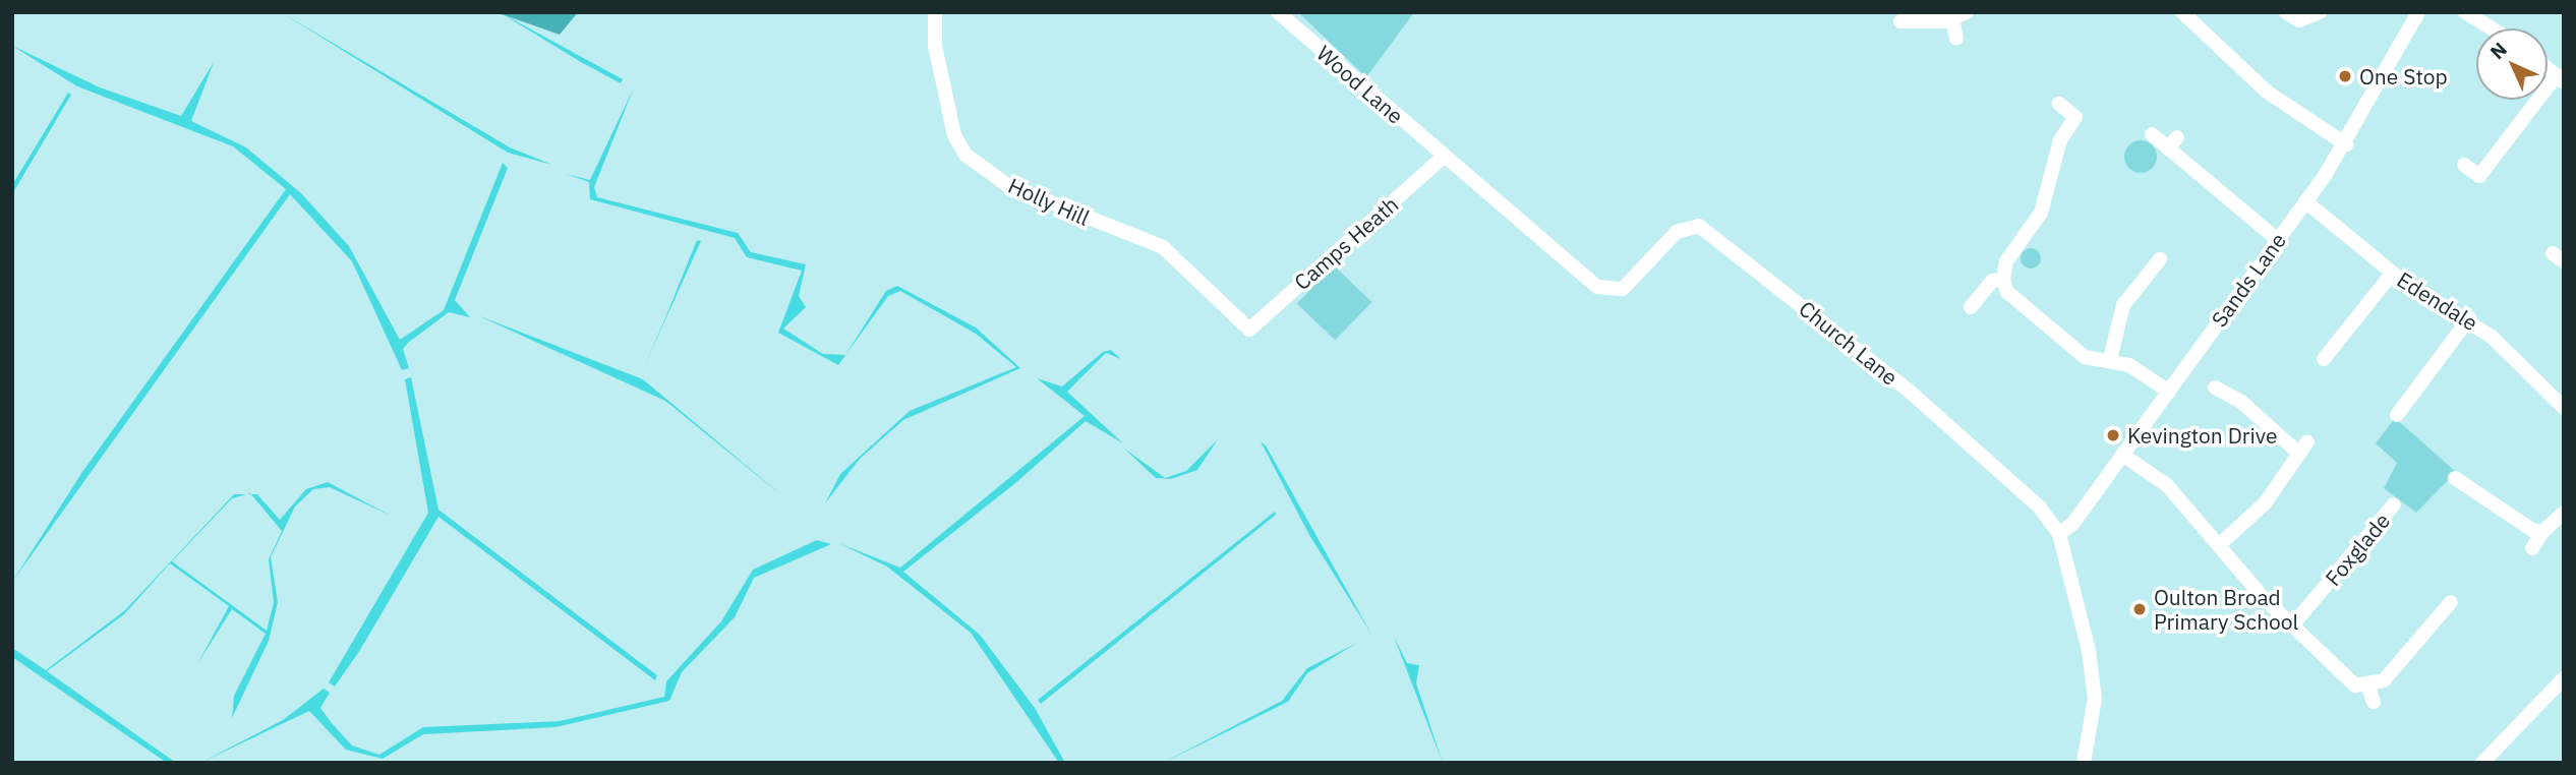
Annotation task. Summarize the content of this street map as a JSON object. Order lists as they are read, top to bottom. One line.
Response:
{"streets":{"street":["Wood Lane","Holly Hill","Camps Heath","Sands Lane","Edendale","Church Lane","Foxglade"]},"crossings":[["Wood Lane","Camps Heath"],["Wood Lane","Church Lane"],["Holly Hill","Camps Heath"],["Camps Heath","Church Lane"],["Sands Lane","Edendale"],["Sands Lane","Church Lane"]],"places":["One Stop","Kevington Drive","Oulton Broad Primary School"],"north":"top left"}
